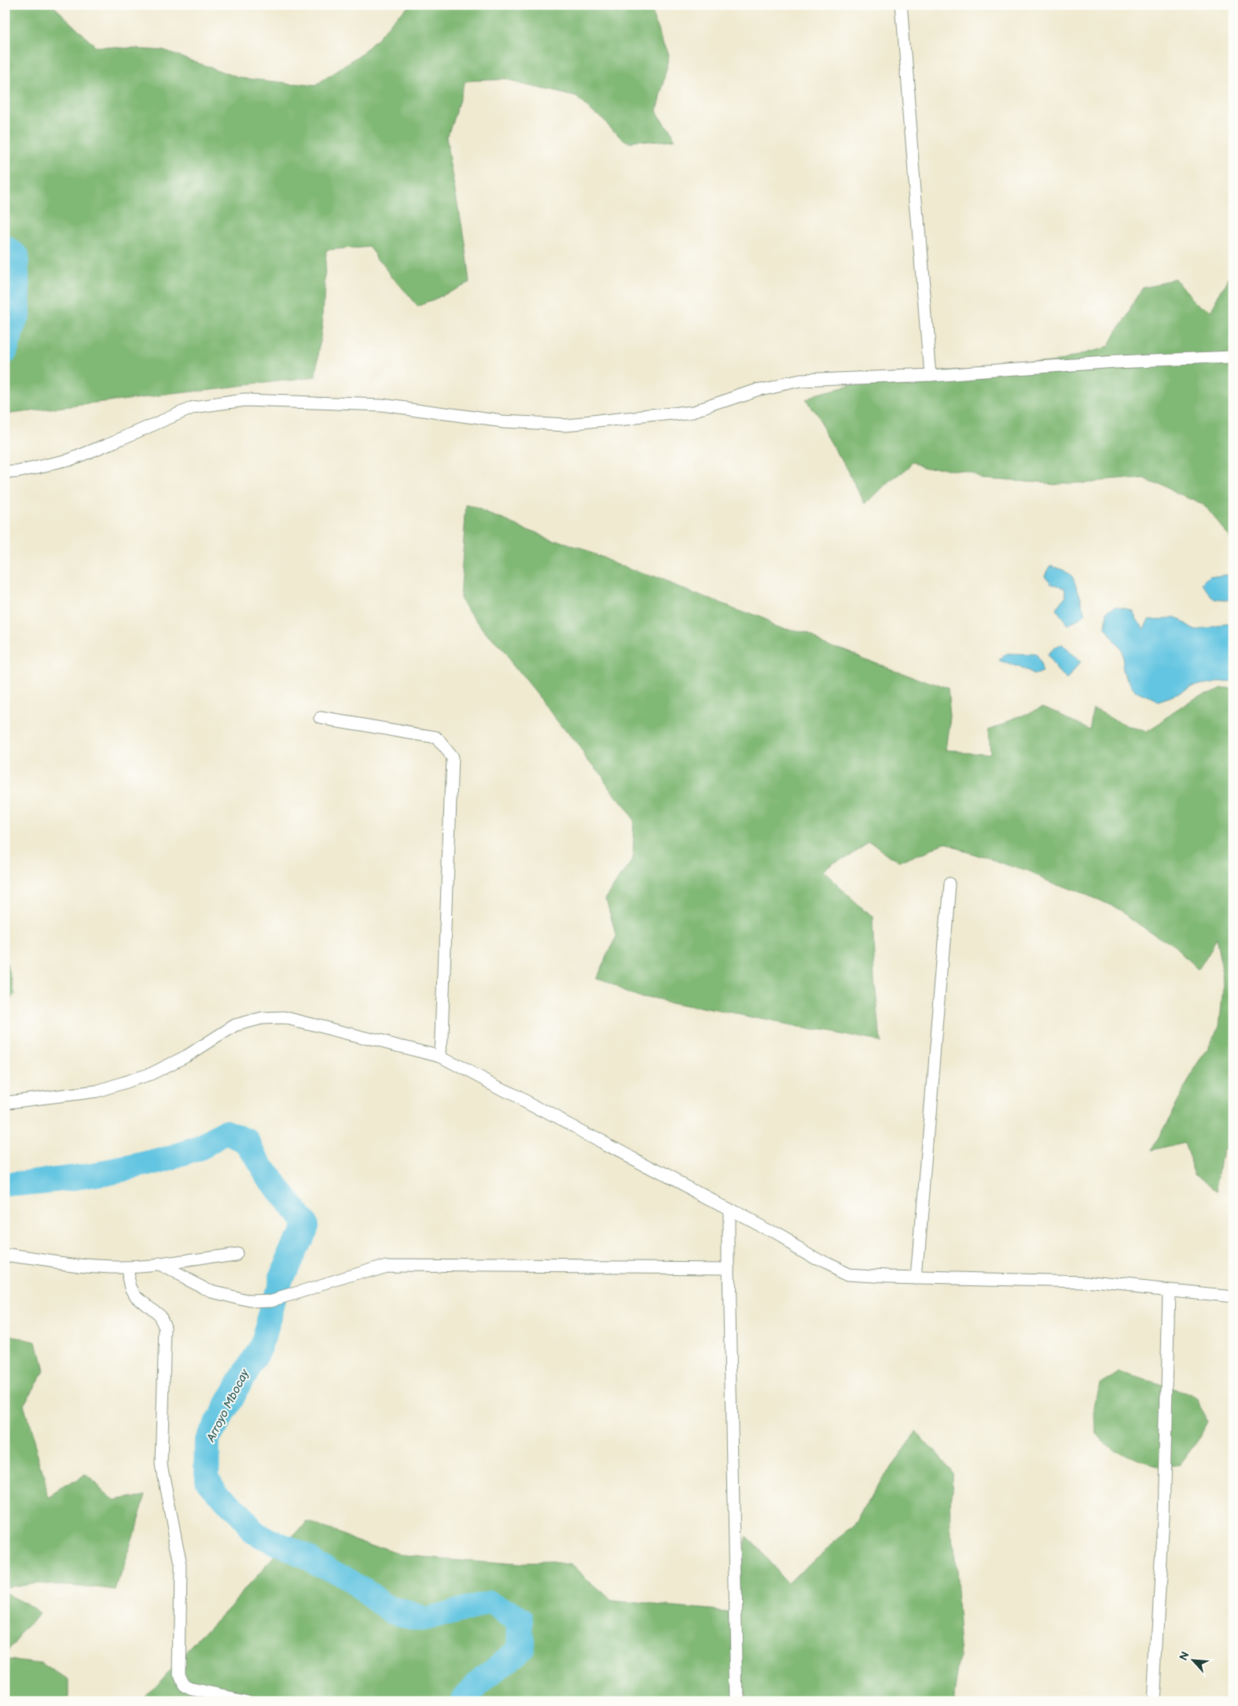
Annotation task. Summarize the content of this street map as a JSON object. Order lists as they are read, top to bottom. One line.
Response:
{"water":["Arroyo Mbocay"],"north":"top left"}
